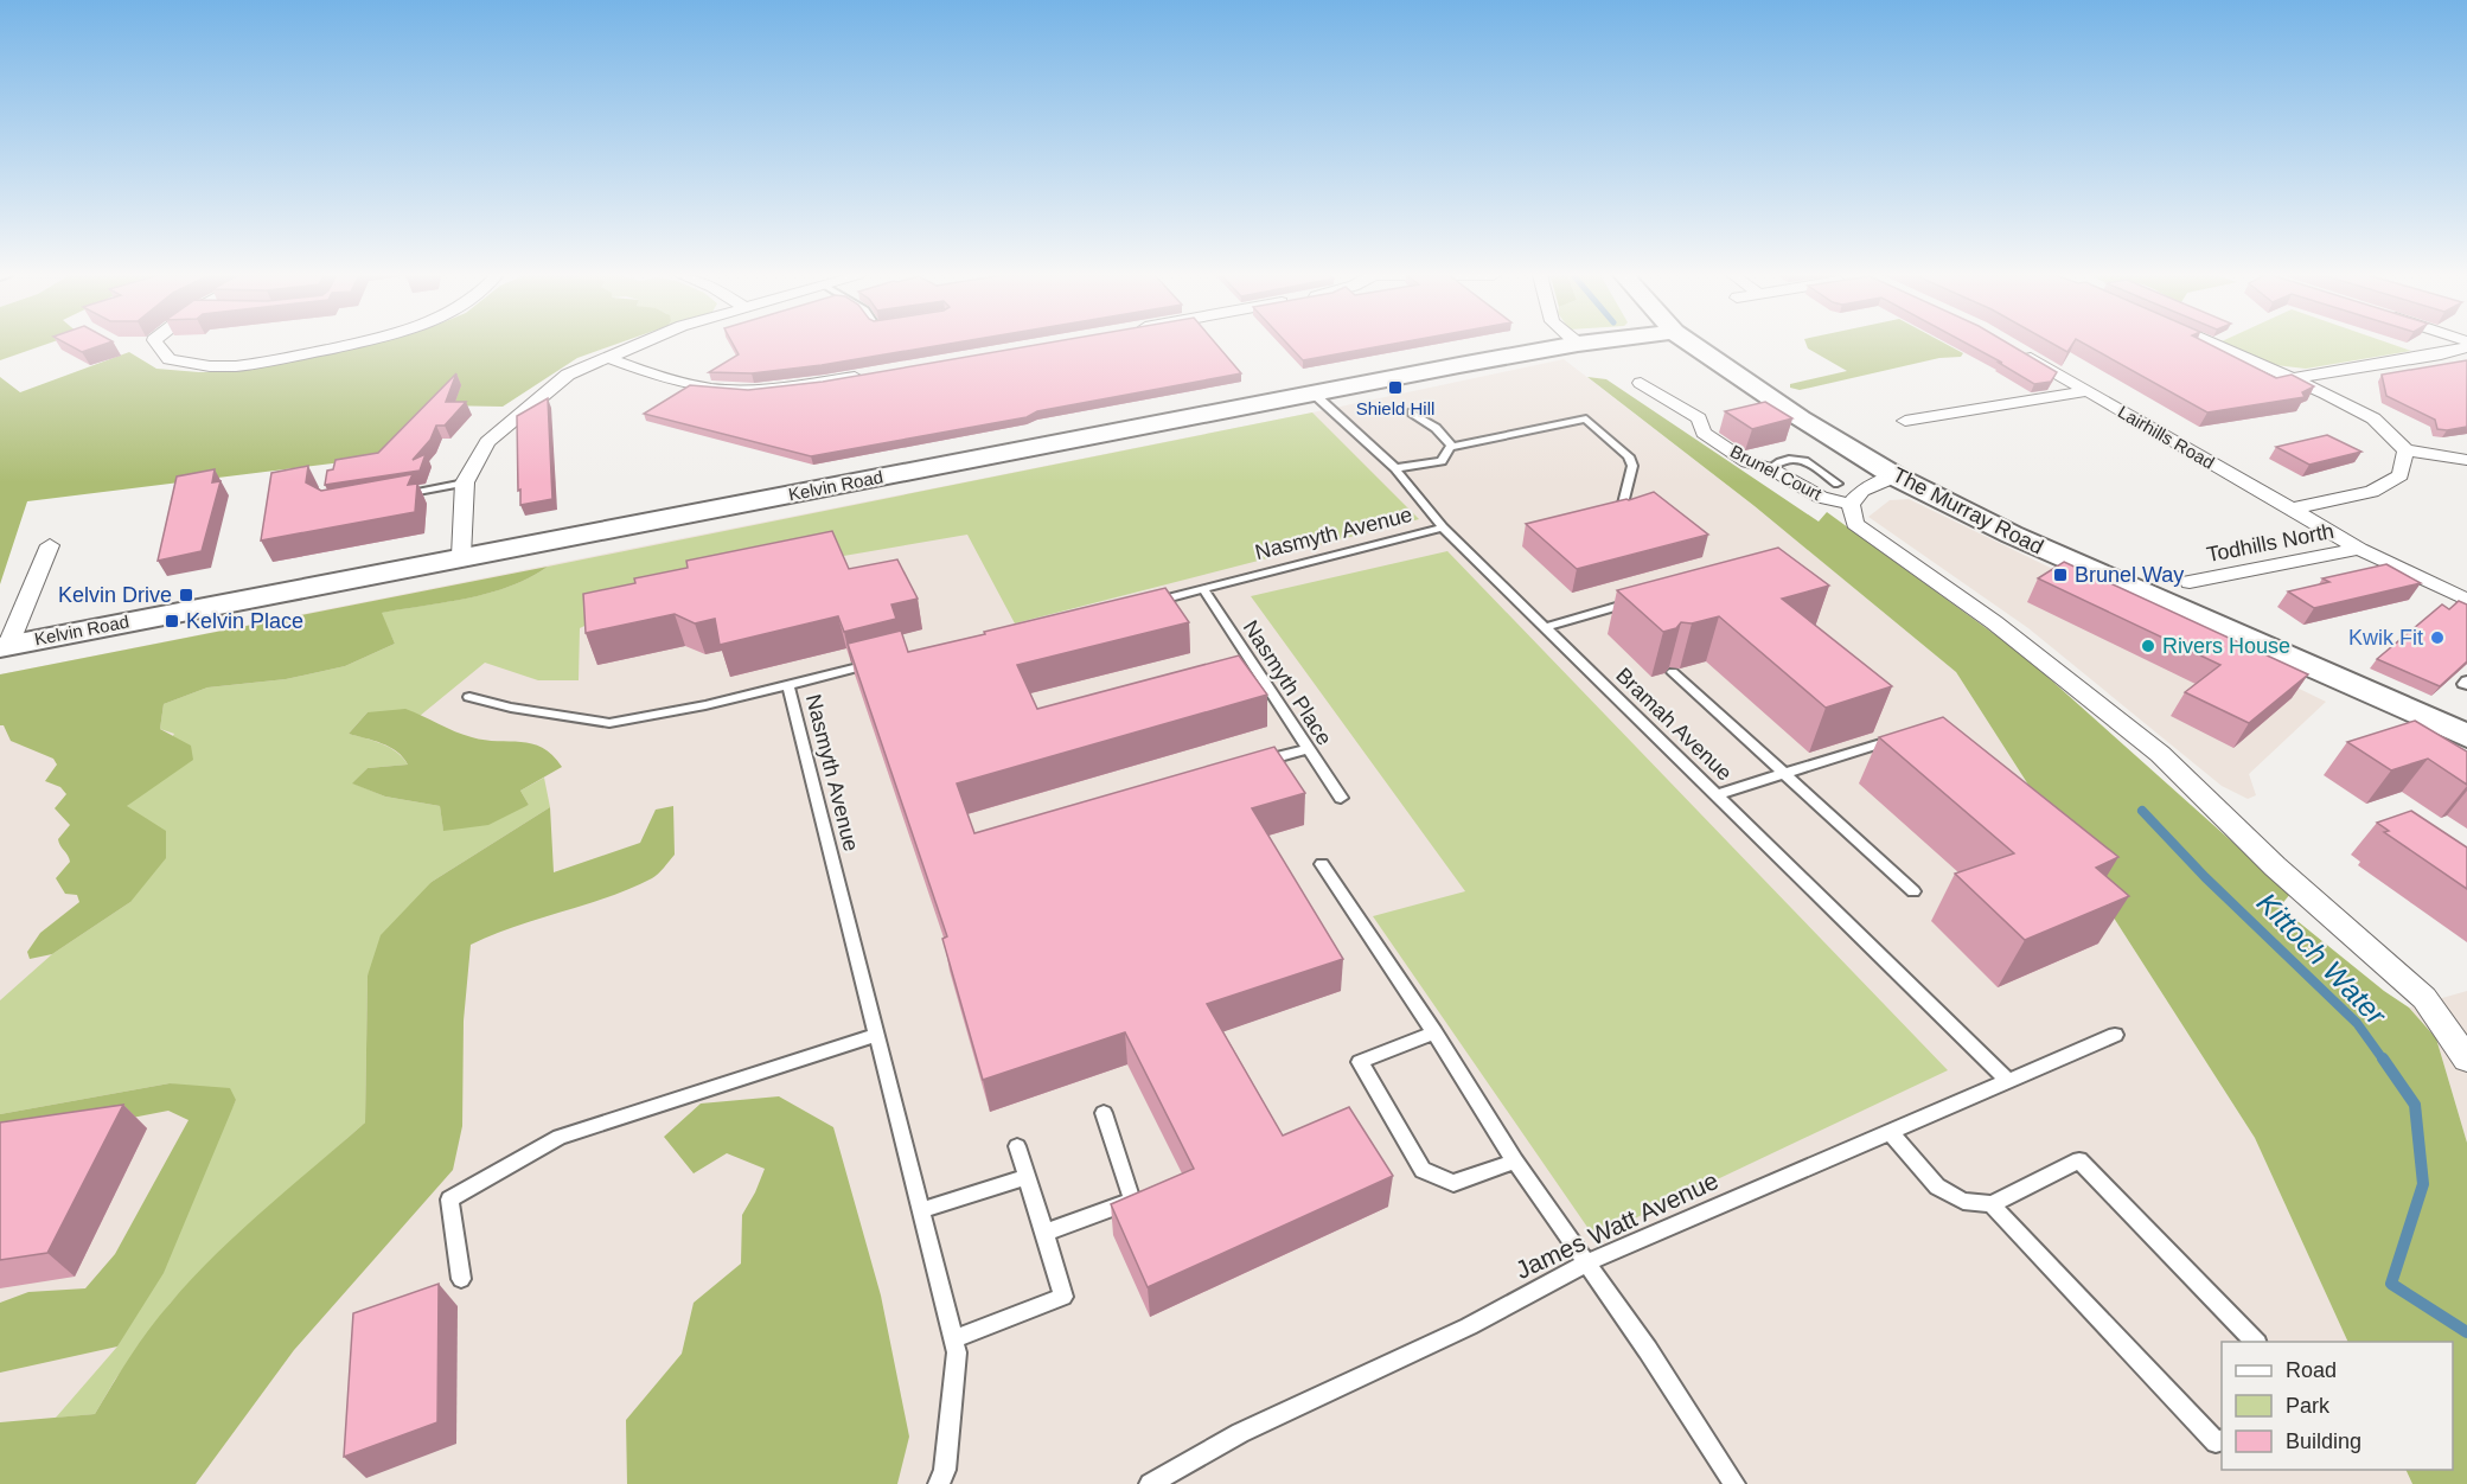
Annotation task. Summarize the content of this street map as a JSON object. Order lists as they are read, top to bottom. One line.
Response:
{"streets":{"street":["Lairhills Road","Brunel Court","Kelvin Road","The Murray Road","Todhills North"],"lane":["Nasmyth Avenue","Nasmyth Place","Bramah Avenue","James Watt Avenue"]},"crossings":[["Lairhills Road","Todhills North"],["Kelvin Road","Bramah Avenue"],["Nasmyth Avenue","Nasmyth Place"],["Nasmyth Avenue","Bramah Avenue"],["Bramah Avenue","James Watt Avenue"]],"water":["Kittoch Water"],"places":{"transit":["Shield Hill","Brunel Way","Kelvin Drive","Kelvin Place"],"other":["Kwik Fit","Rivers House"]},"legend":["Road","Park","Building"]}
